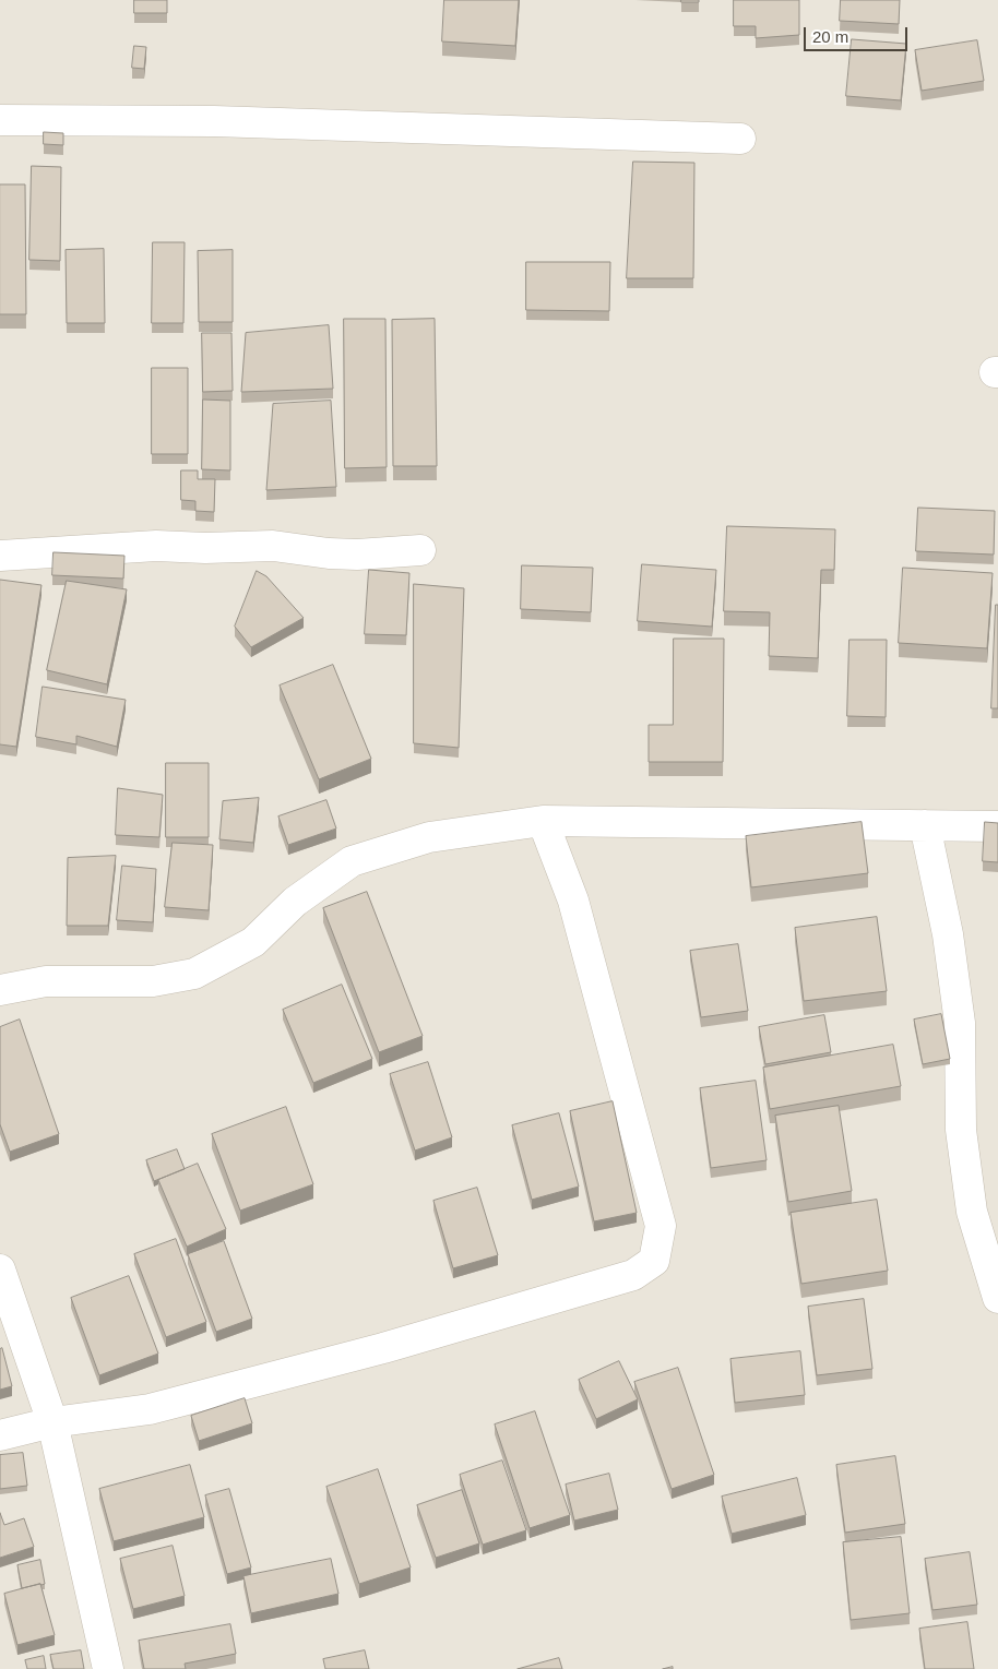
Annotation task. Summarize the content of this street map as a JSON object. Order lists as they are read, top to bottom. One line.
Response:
{"scale_bar":"20 m"}
